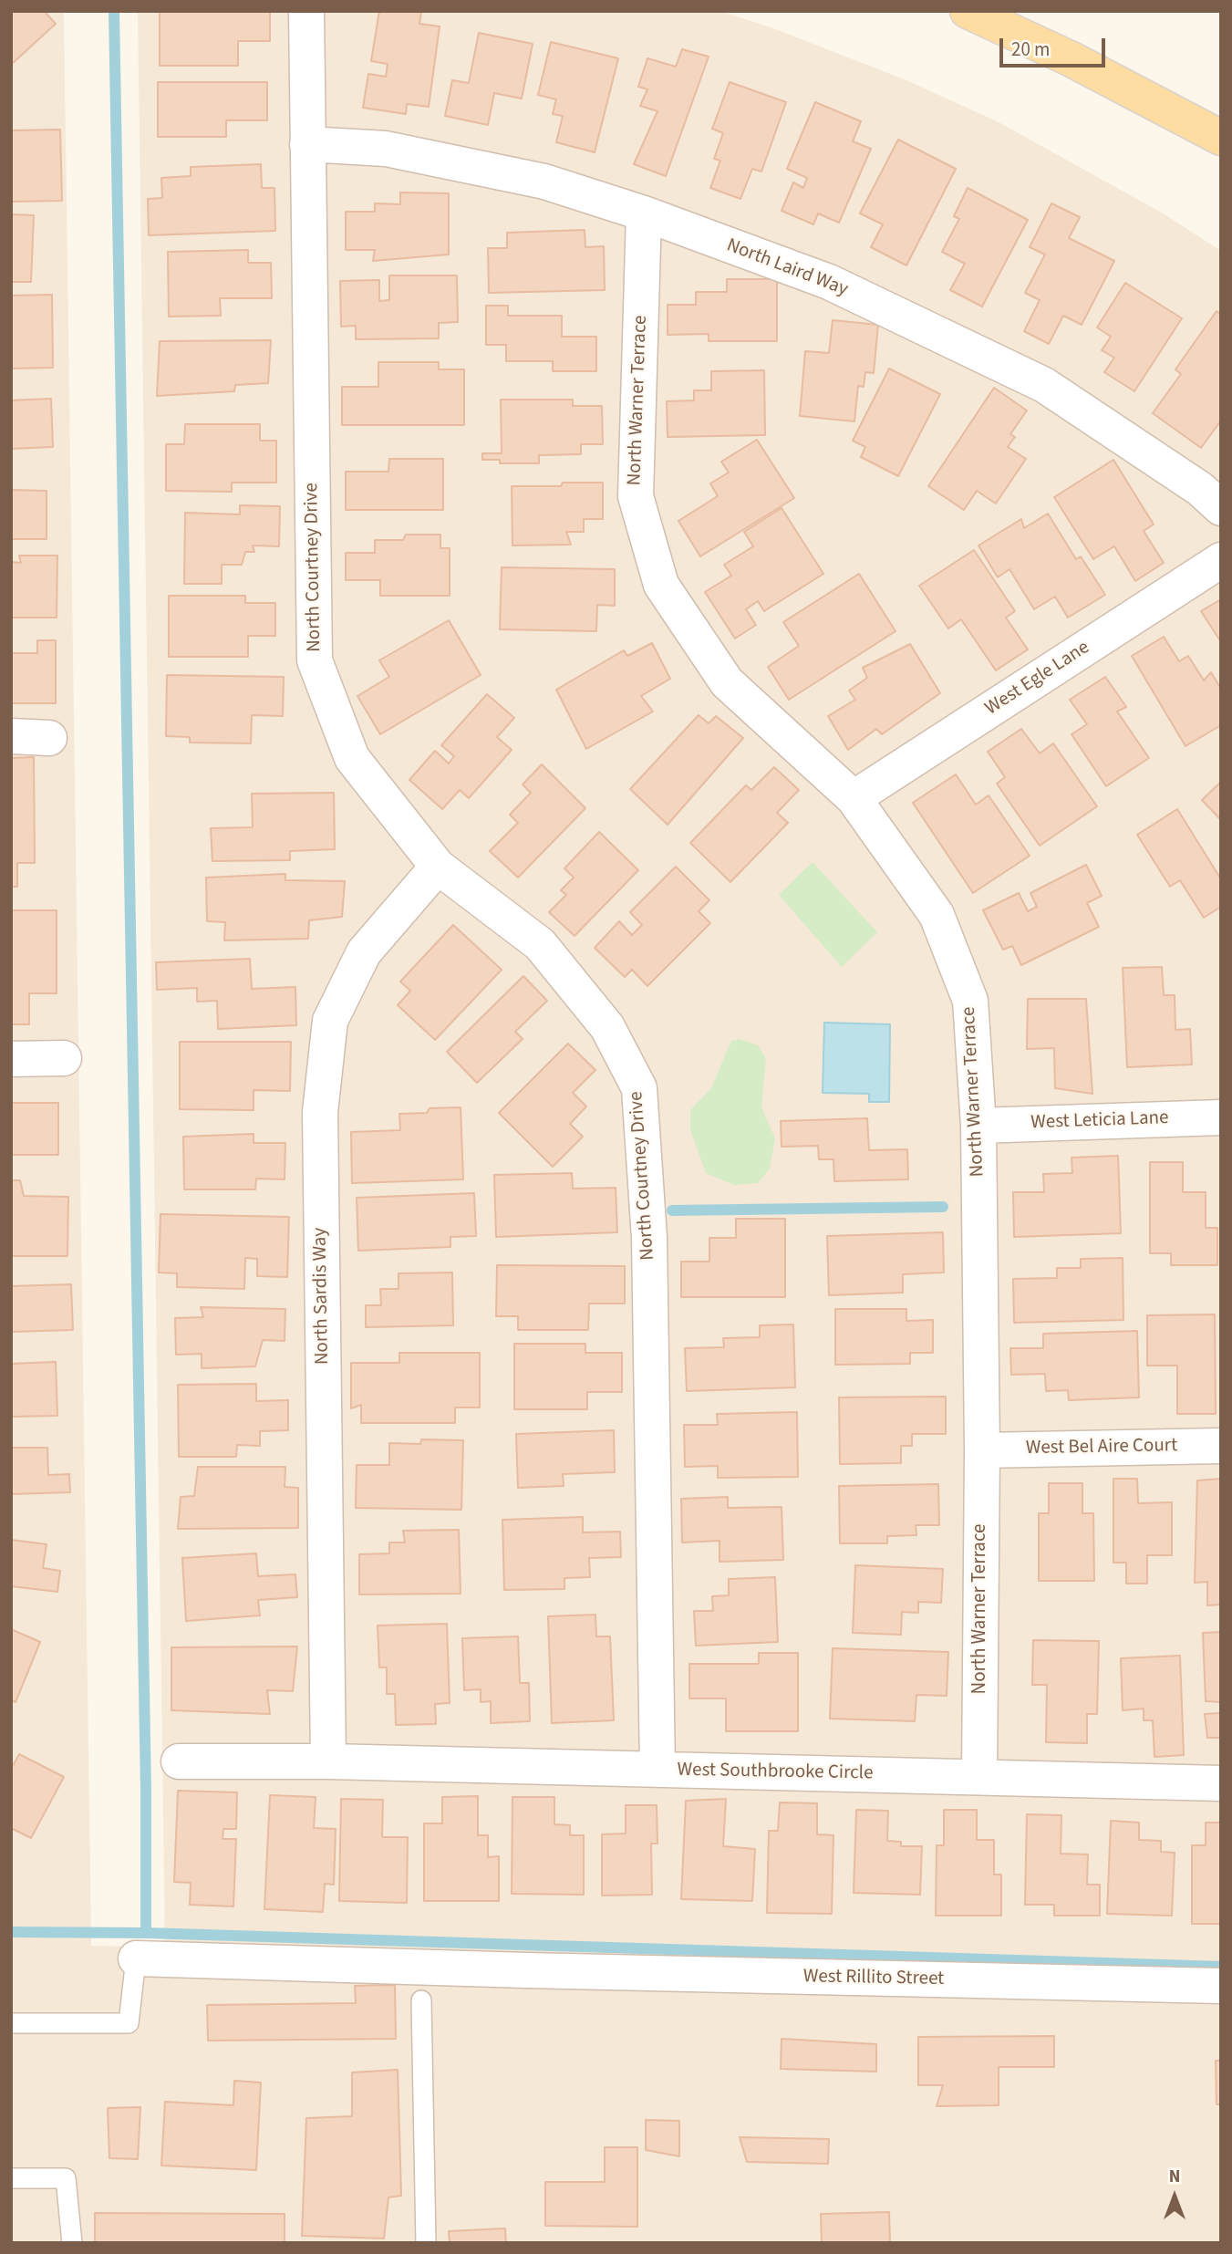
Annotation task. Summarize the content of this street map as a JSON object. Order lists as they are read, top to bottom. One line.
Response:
{"streets":{"street":["North Laird Way","North Warner Terrace","North Courtney Drive","West Egle Lane","West Leticia Lane","North Sardis Way","West Bel Aire Court","West Southbrooke Circle","West Rillito Street"]},"crossings":[["North Laird Way","North Warner Terrace"],["North Laird Way","North Courtney Drive"],["North Warner Terrace","West Egle Lane"],["North Warner Terrace","West Leticia Lane"],["North Warner Terrace","West Bel Aire Court"],["North Warner Terrace","West Southbrooke Circle"],["North Courtney Drive","North Sardis Way"],["North Courtney Drive","West Southbrooke Circle"],["North Sardis Way","West Southbrooke Circle"]],"scale_bar":"20 m","north":"top"}
